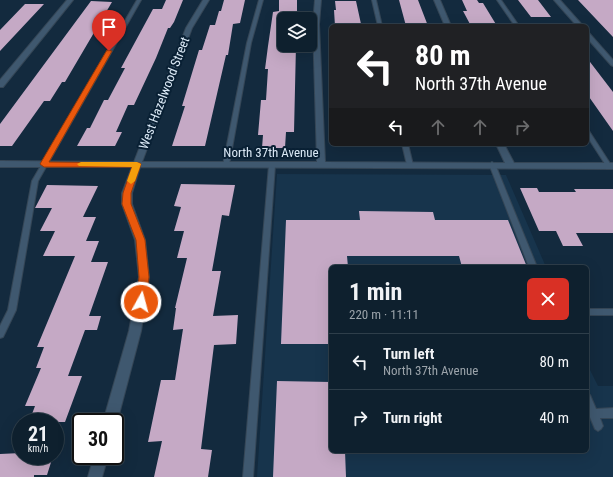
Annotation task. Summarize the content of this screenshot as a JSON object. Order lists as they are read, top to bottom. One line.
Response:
{"streets":{"street":["West Hazelwood Street","North 37th Avenue"]},"crossings":[["West Hazelwood Street","North 37th Avenue"]],"page":{"turn":["80 m","North 37th Avenue"],"heading":["1 min","220 m · 11:11"],"list":[{"name":"Turn left","note":"North 37th Avenue","value":"80 m"},{"name":"Turn right","value":"40 m"}],"speed":"21 km/h","limit":"30"}}
